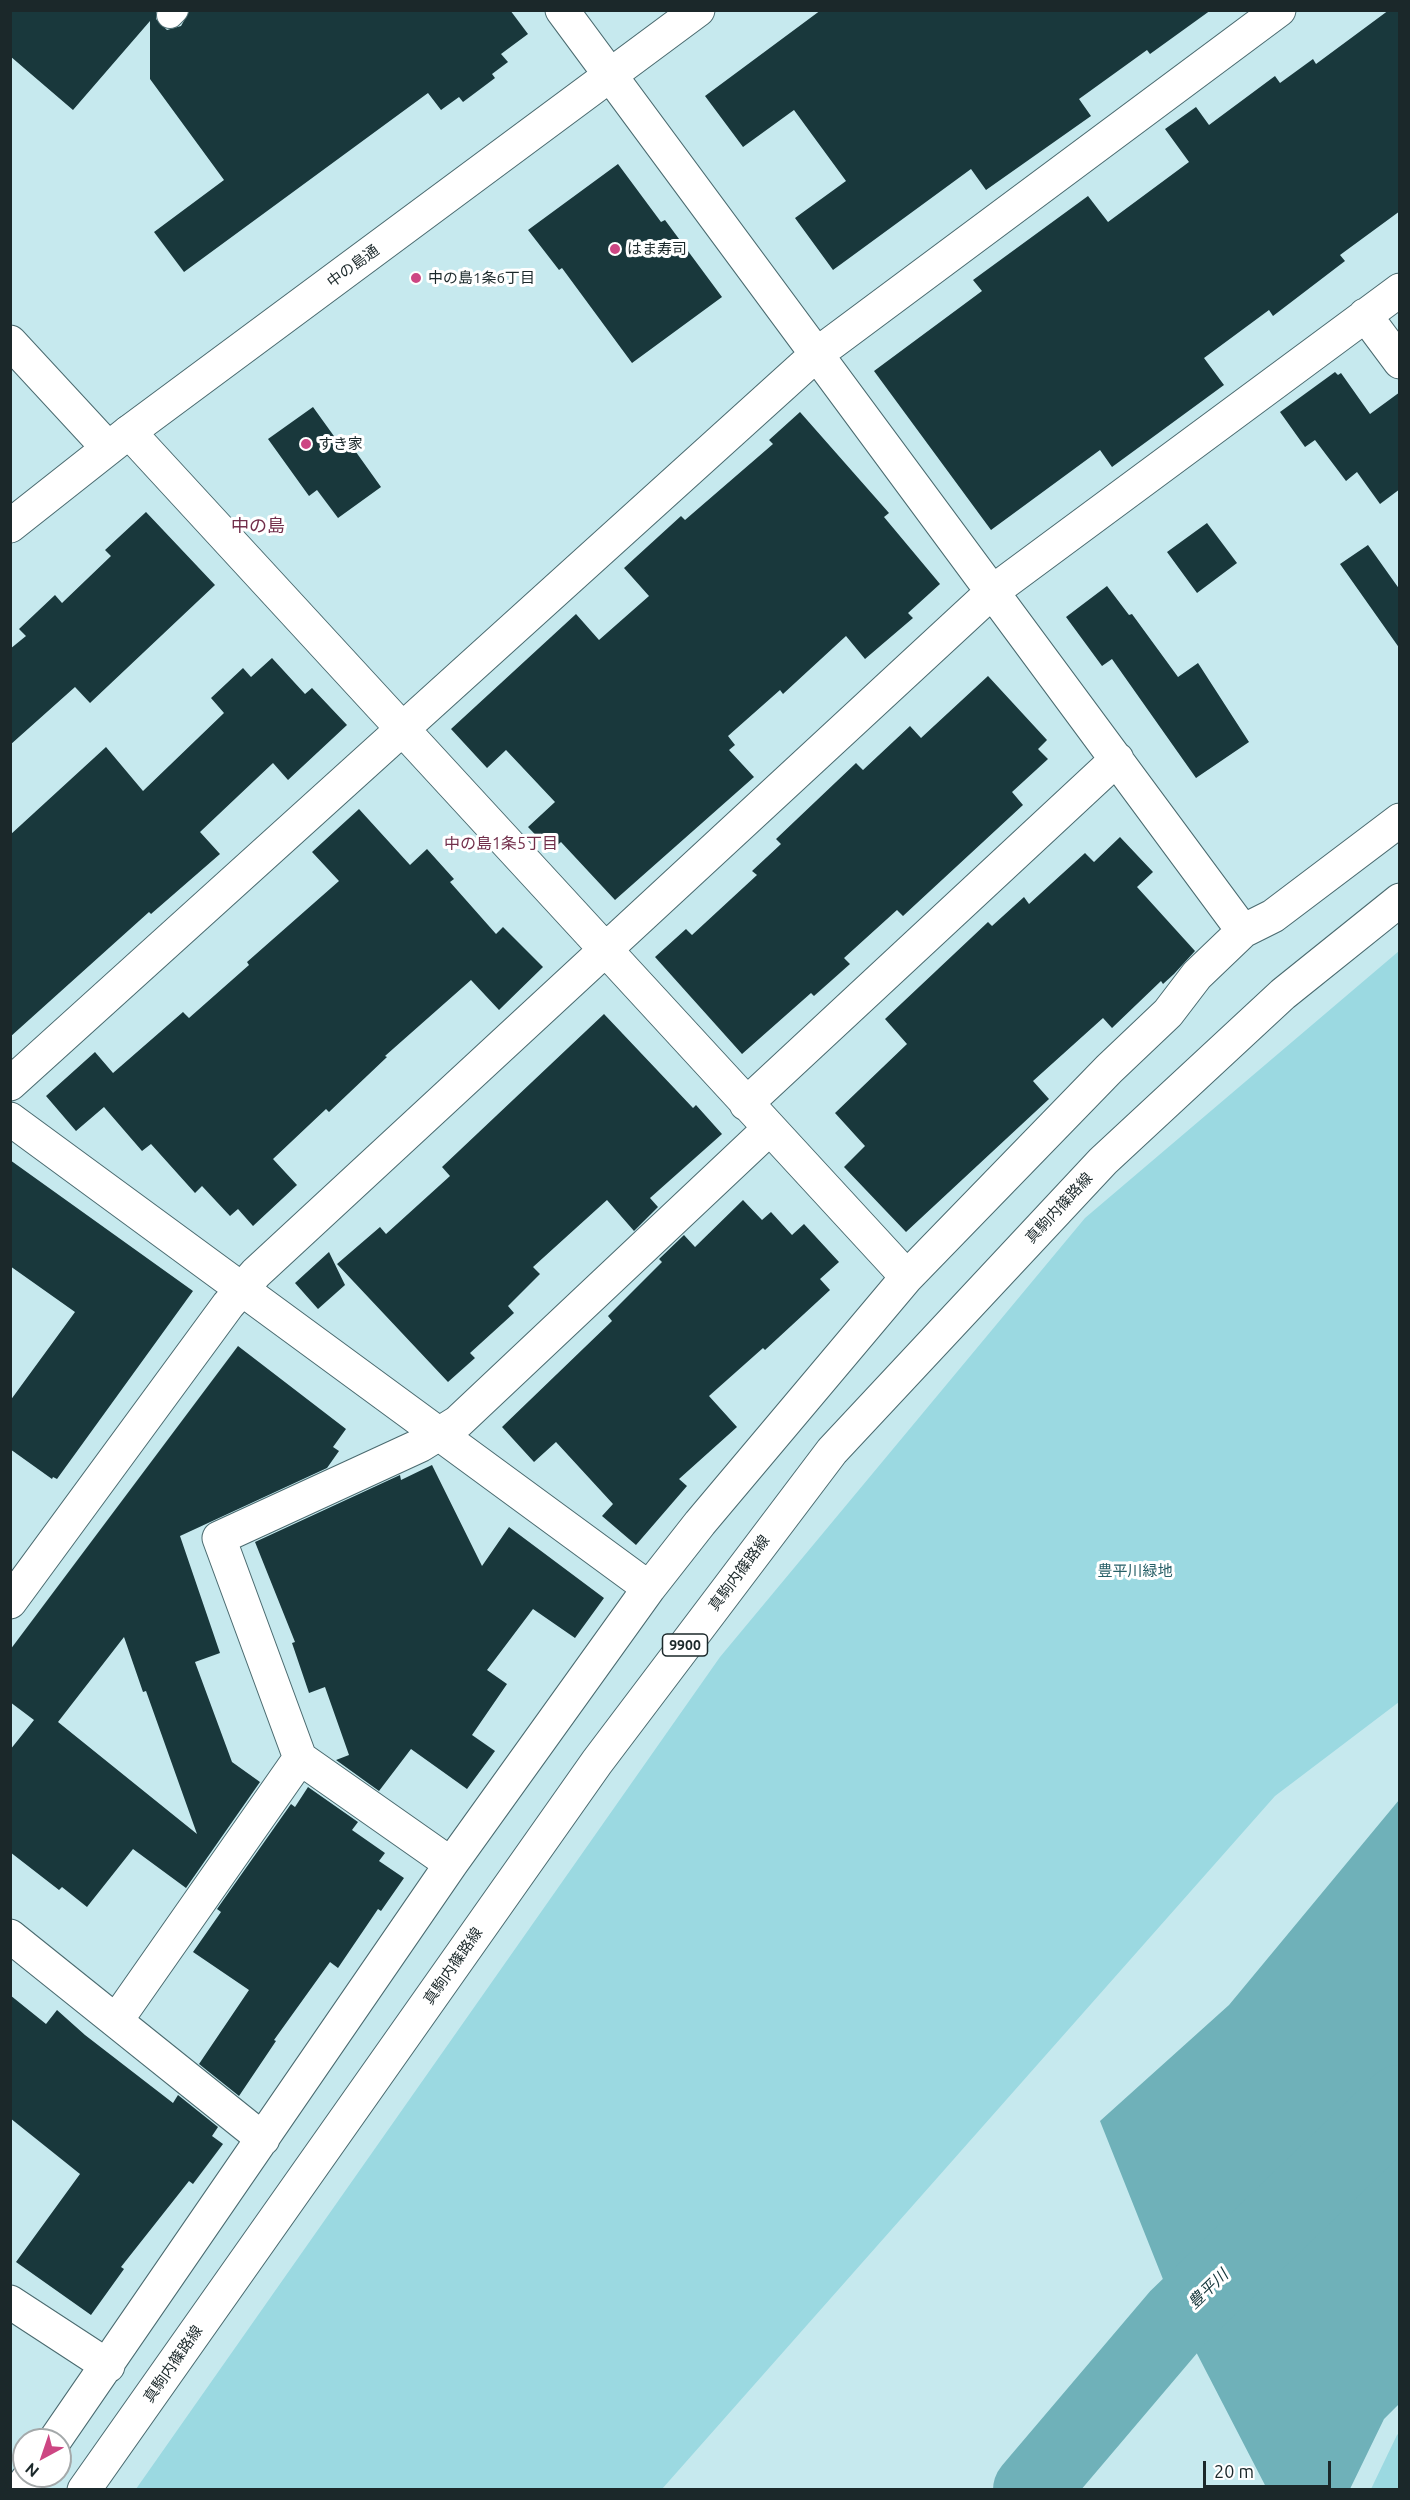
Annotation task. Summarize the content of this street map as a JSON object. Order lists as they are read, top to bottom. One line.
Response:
{"streets":{"street":["中の島通","真駒内篠路線","9900"]},"districts":["中の島","中の島1条5丁目"],"water":["豊平川"],"parks":["豊平川緑地"],"places":["はま寿司","中の島1条6丁目","すき家"],"scale_bar":"20 m","north":"bottom left"}
